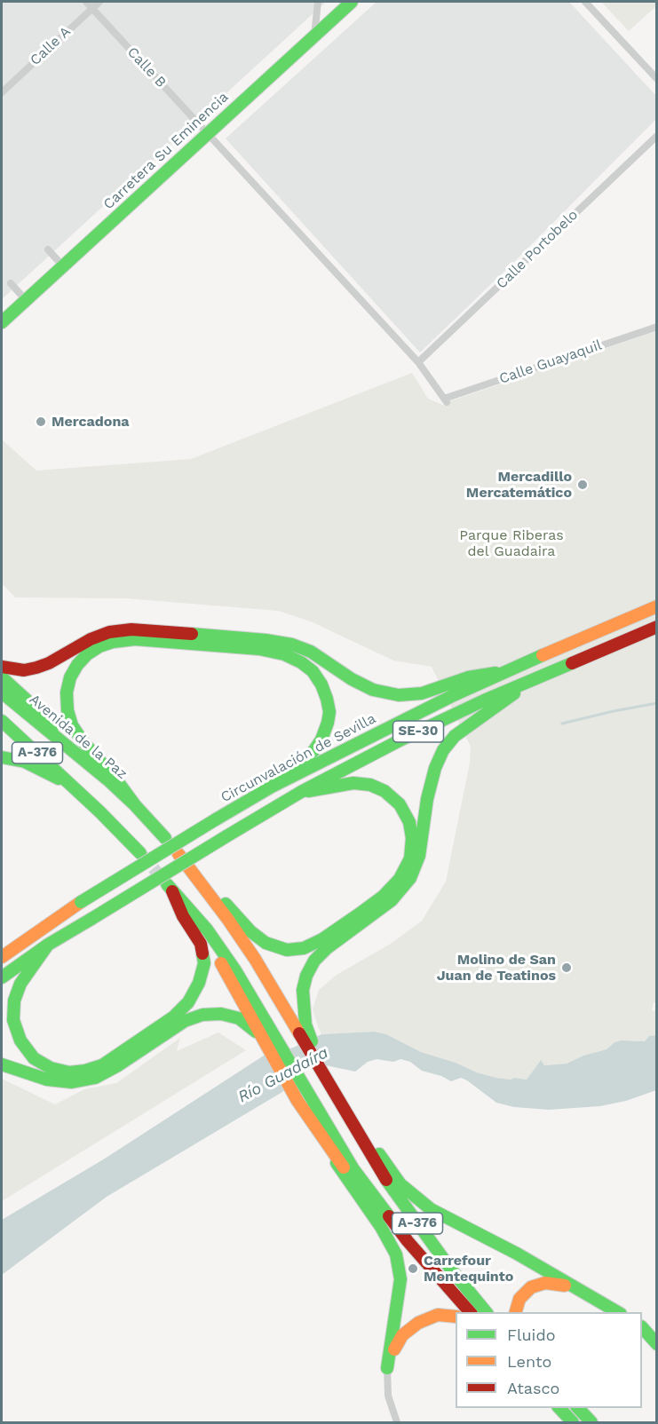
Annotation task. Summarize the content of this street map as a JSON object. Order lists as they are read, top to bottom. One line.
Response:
{"streets":{"main road":["Carretera Su Eminencia","SE-30","Avenida de la Paz","A-376","Circunvalación de Sevilla"],"street":["Calle A","Calle B","Calle Portobelo","Calle Guayaquil"]},"crossings":[["Calle A","Calle B"],["Calle B","Carretera Su Eminencia"],["Calle B","Calle Portobelo"],["Calle B","Calle Guayaquil"]],"water":["Río Guadaíra"],"parks":["Parque Riberas del Guadaira"],"places":["Mercadona","Mercadillo Mercatemático","Molino de San Juan de Teatinos","Carrefour Montequinto"],"legend":["Fluido","Lento","Atasco"]}
